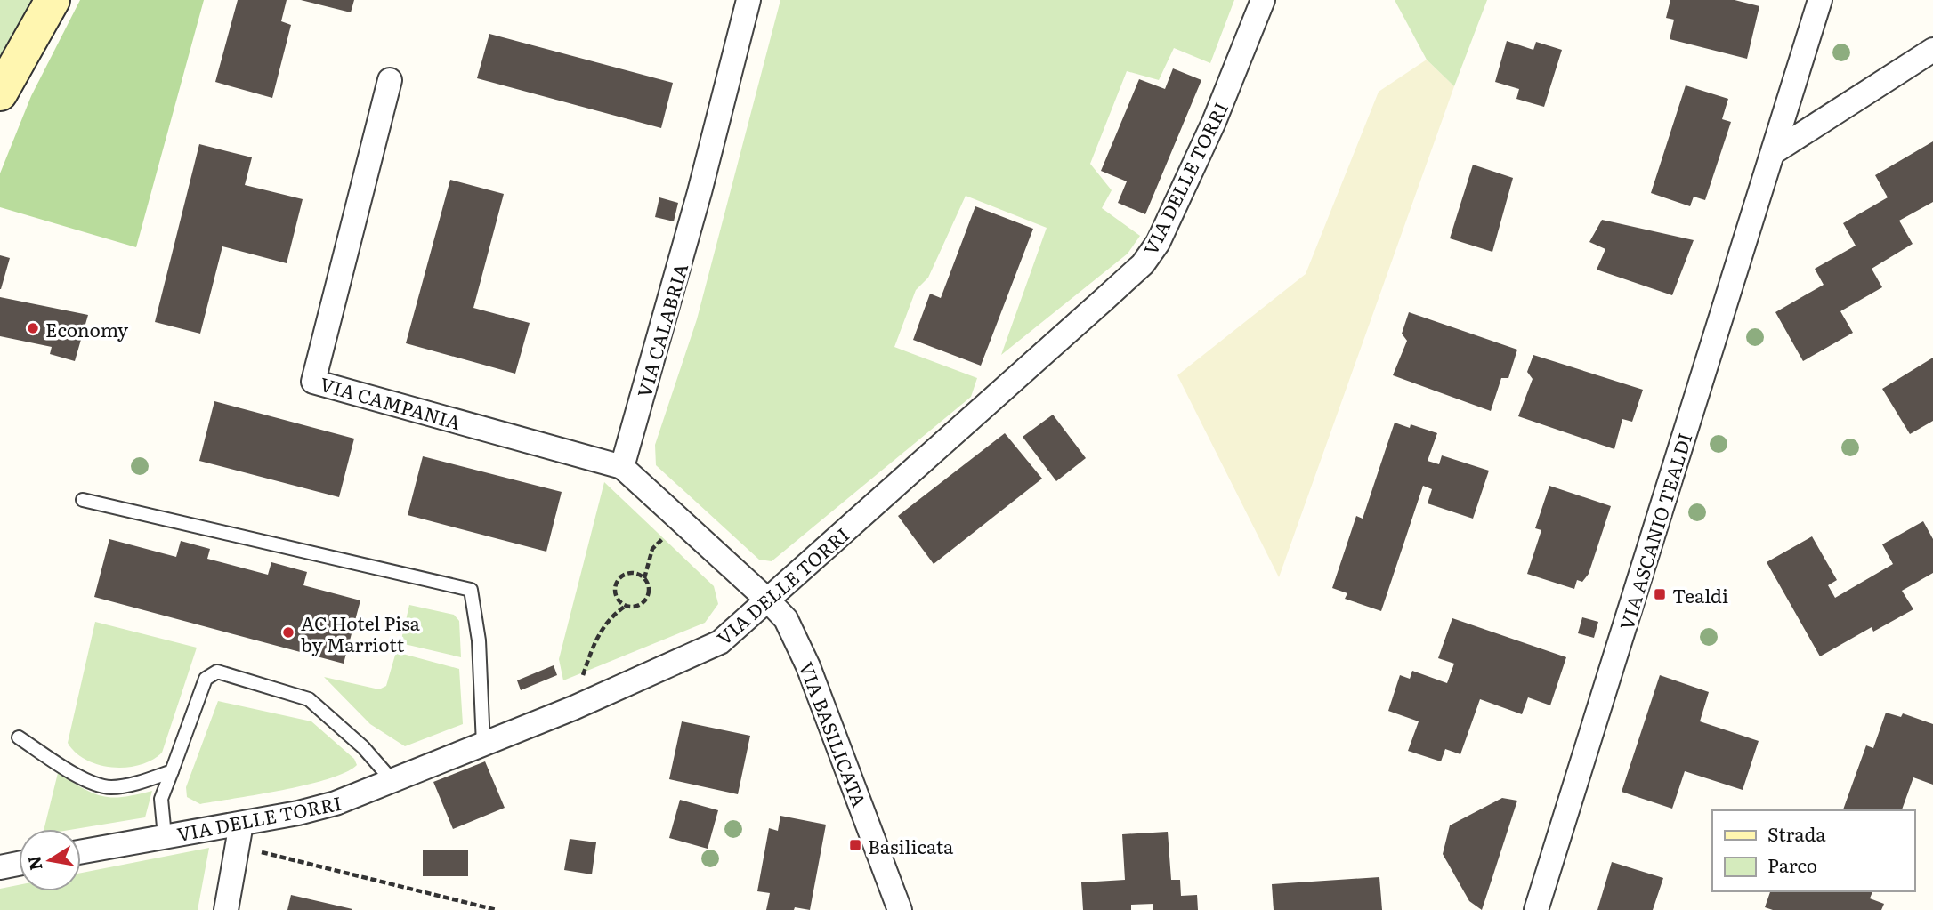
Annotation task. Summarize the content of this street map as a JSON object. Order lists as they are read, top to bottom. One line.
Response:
{"streets":{"street":["VIA DELLE TORRI","VIA CALABRIA","VIA CAMPANIA","VIA ASCANIO TEALDI","VIA BASILICATA"]},"crossings":[["VIA DELLE TORRI","VIA BASILICATA"],["VIA CALABRIA","VIA CAMPANIA"]],"places":{"other":["Economy","AC Hotel Pisa by Marriott"],"transit":["Tealdi","Basilicata"]},"legend":["Strada","Parco"],"north":"left"}
